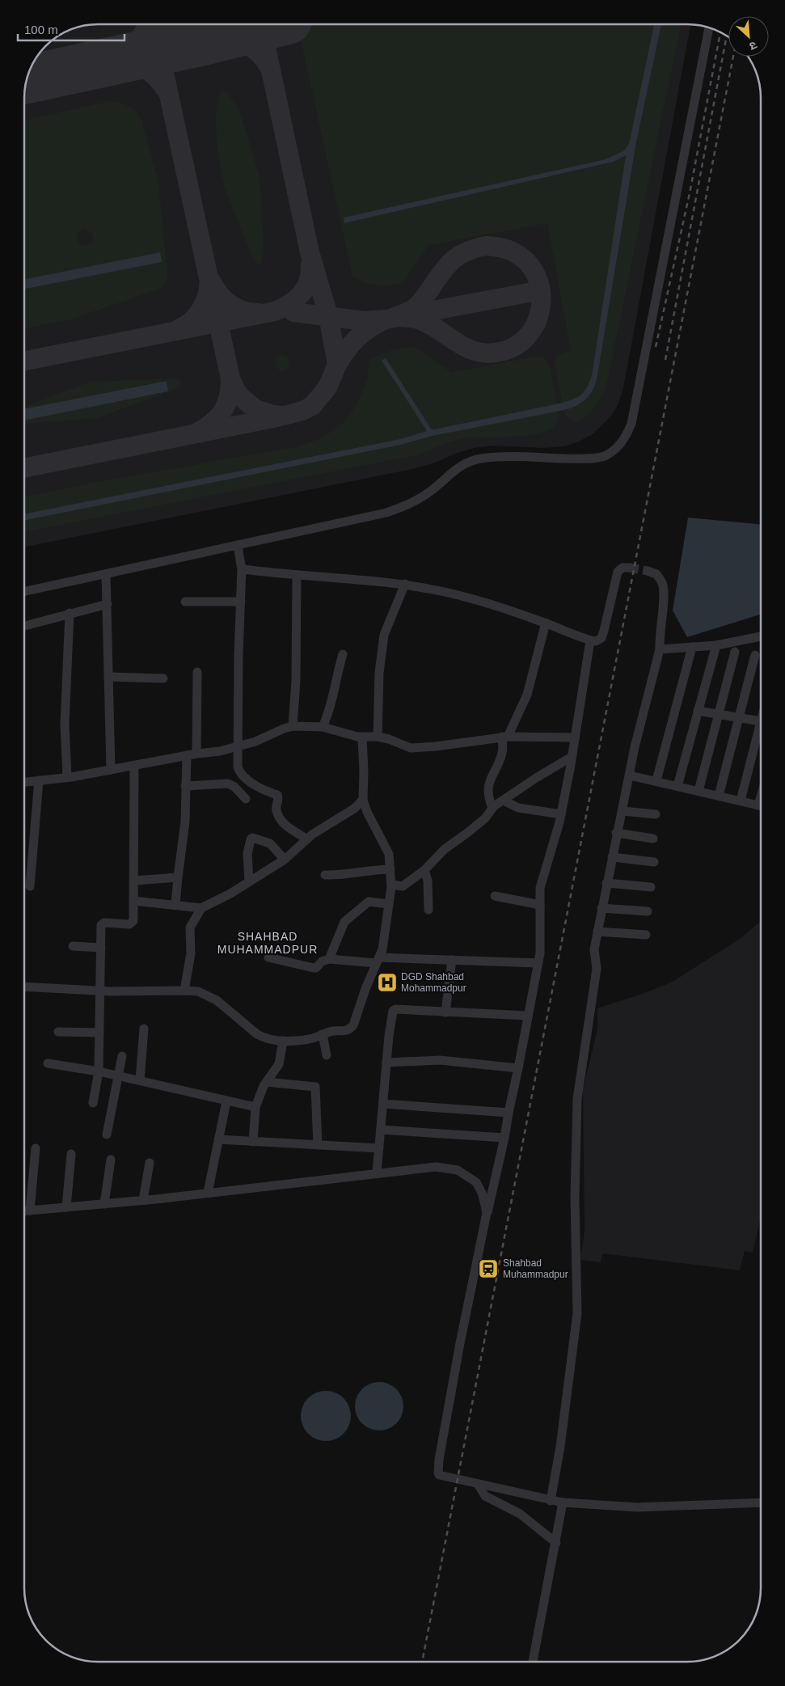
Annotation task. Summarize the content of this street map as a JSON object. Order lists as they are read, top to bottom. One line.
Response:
{"districts":["SHAHBAD MUHAMMADPUR"],"places":{"hospital":["DGD Shahbad Mohammadpur"],"station":["Shahbad Muhammadpur"]},"scale_bar":"100 m","north":"bottom right"}
